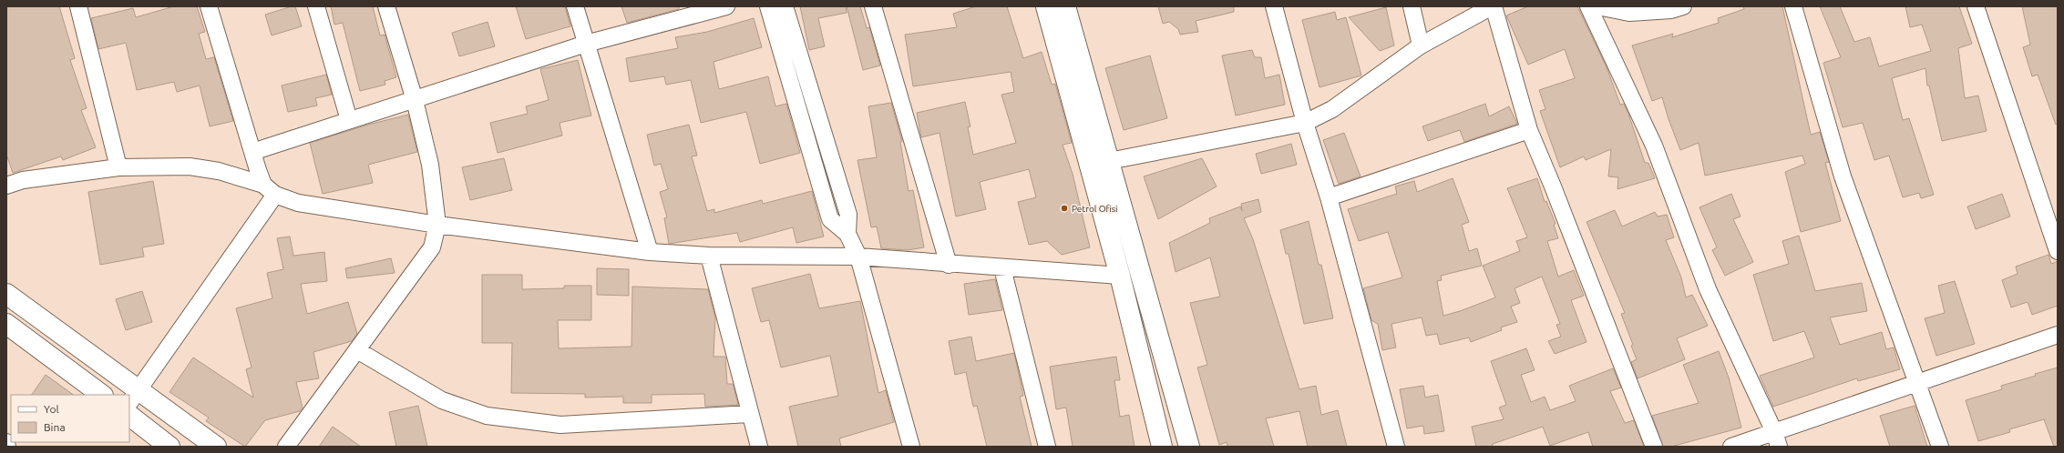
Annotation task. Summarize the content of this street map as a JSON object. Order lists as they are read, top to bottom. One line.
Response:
{"places":["Petrol Ofisi"],"legend":["Yol","Bina"]}
